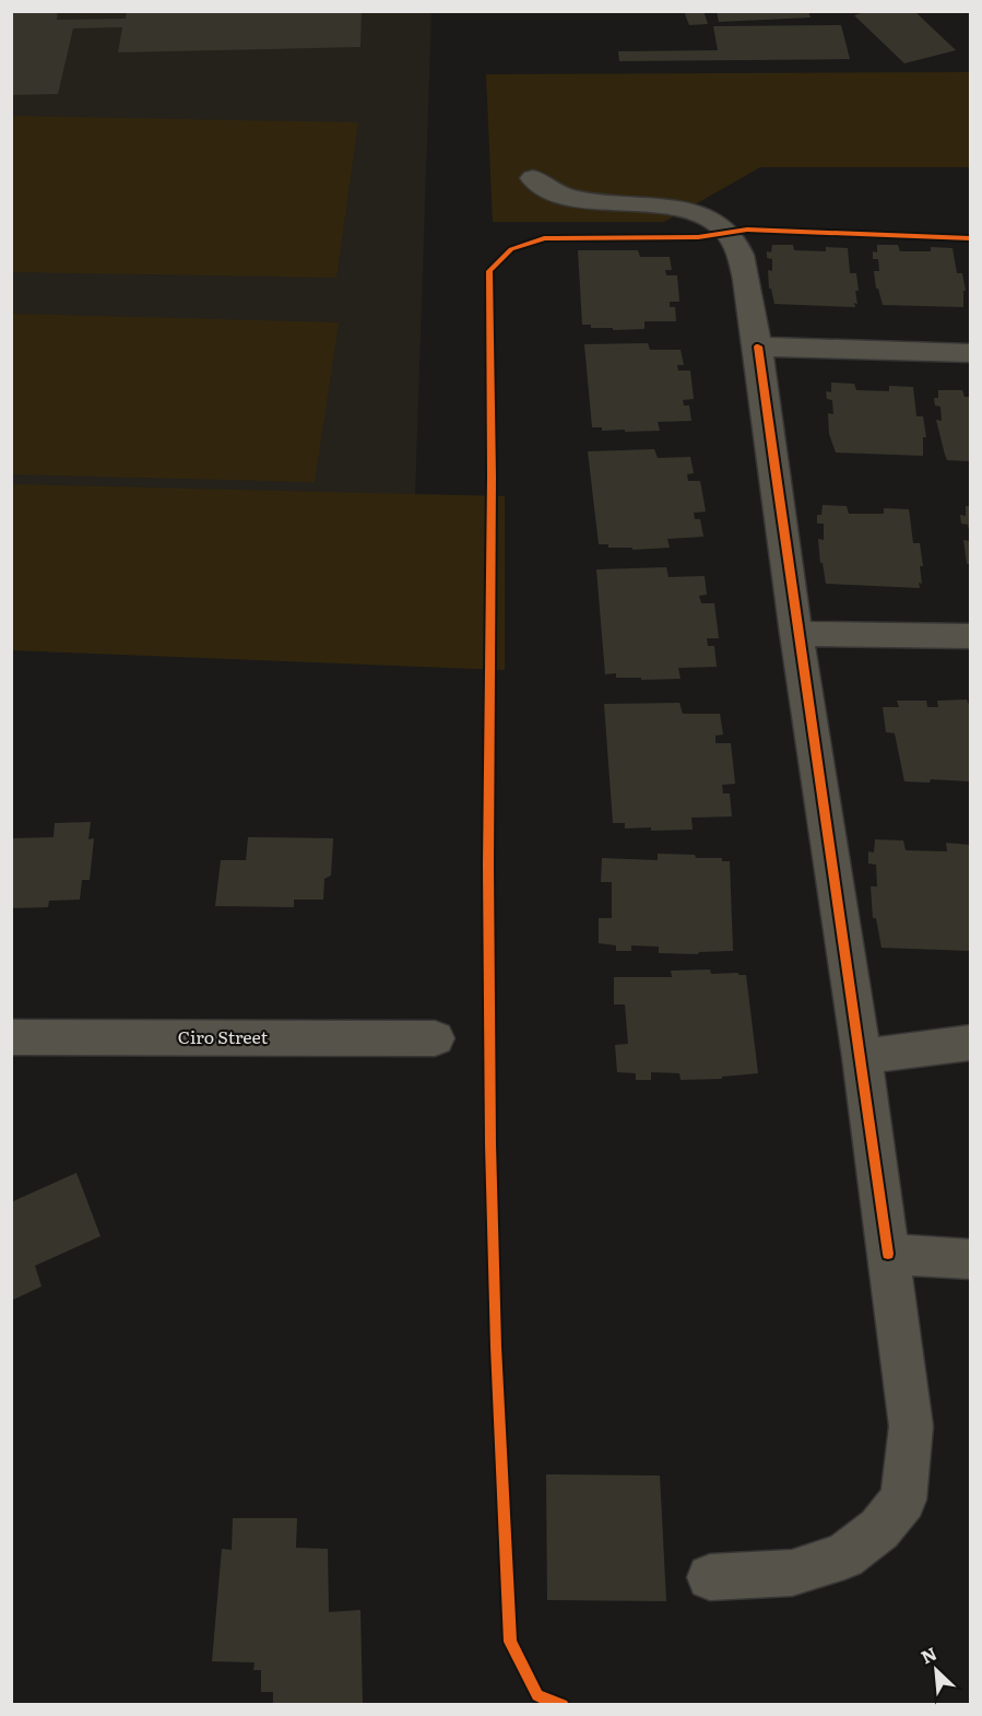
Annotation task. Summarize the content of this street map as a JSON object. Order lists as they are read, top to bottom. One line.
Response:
{"streets":{"street":["Ciro Street"]},"north":"top left"}
